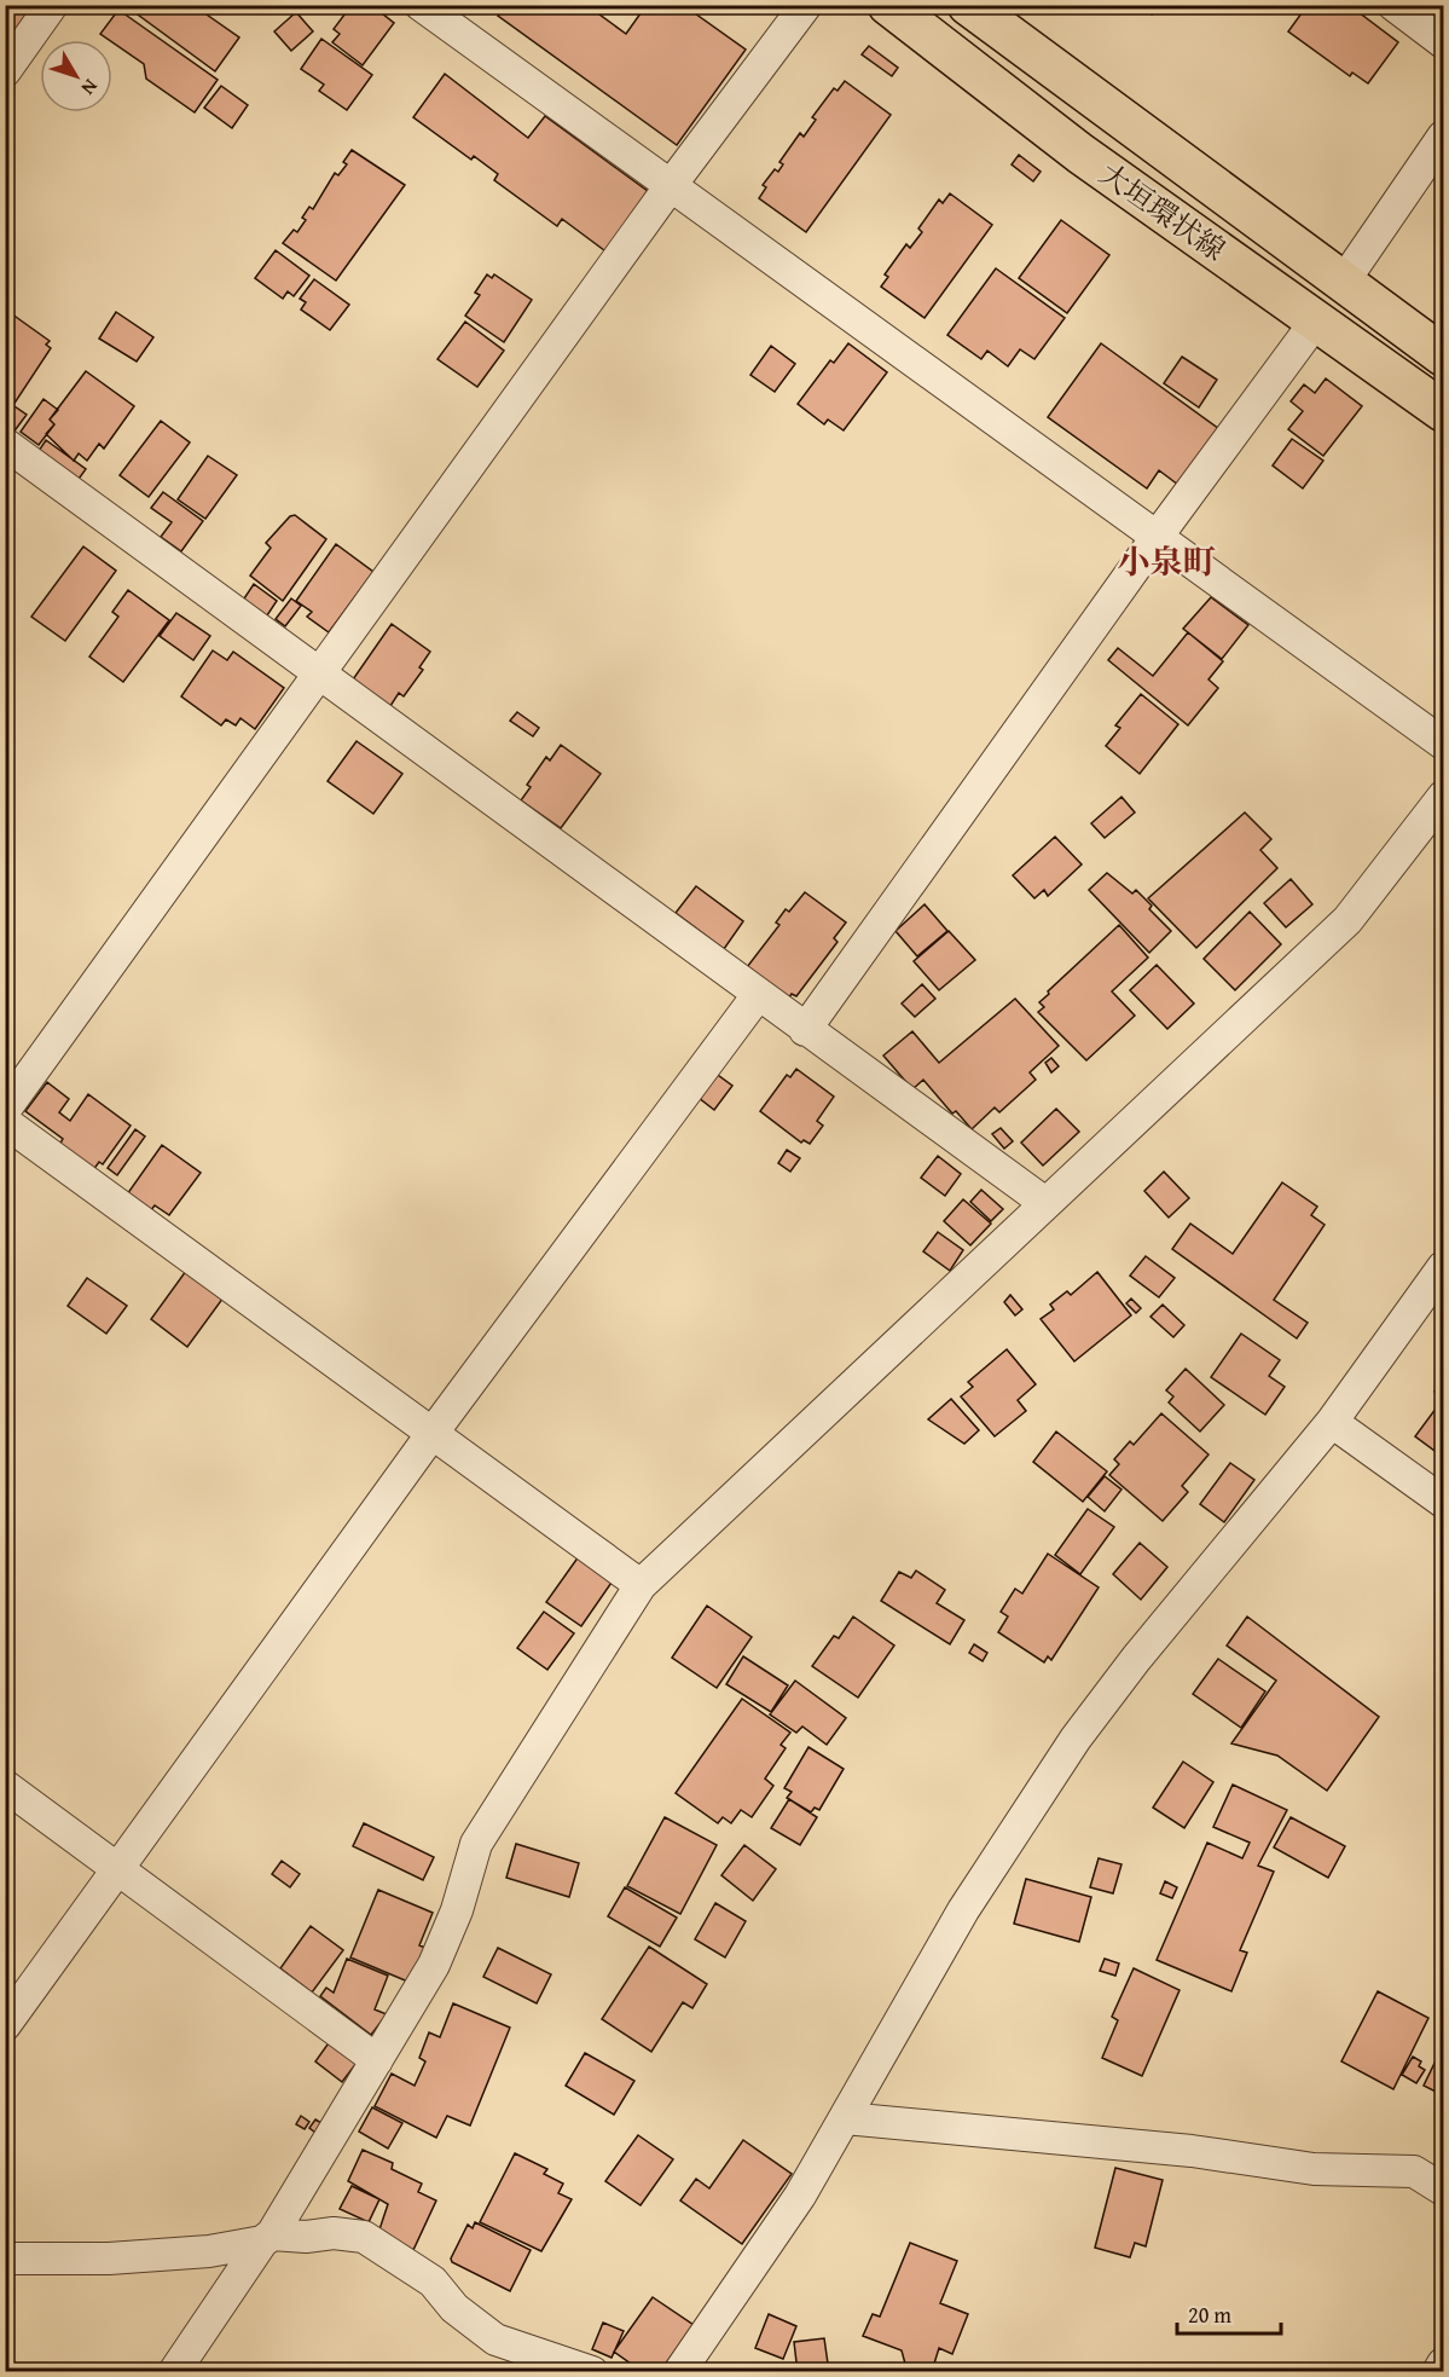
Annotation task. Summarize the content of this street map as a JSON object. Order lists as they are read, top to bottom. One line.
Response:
{"streets":{"main road":["大垣環状線"]},"districts":["小泉町"],"scale_bar":"20 m","north":"bottom right"}
